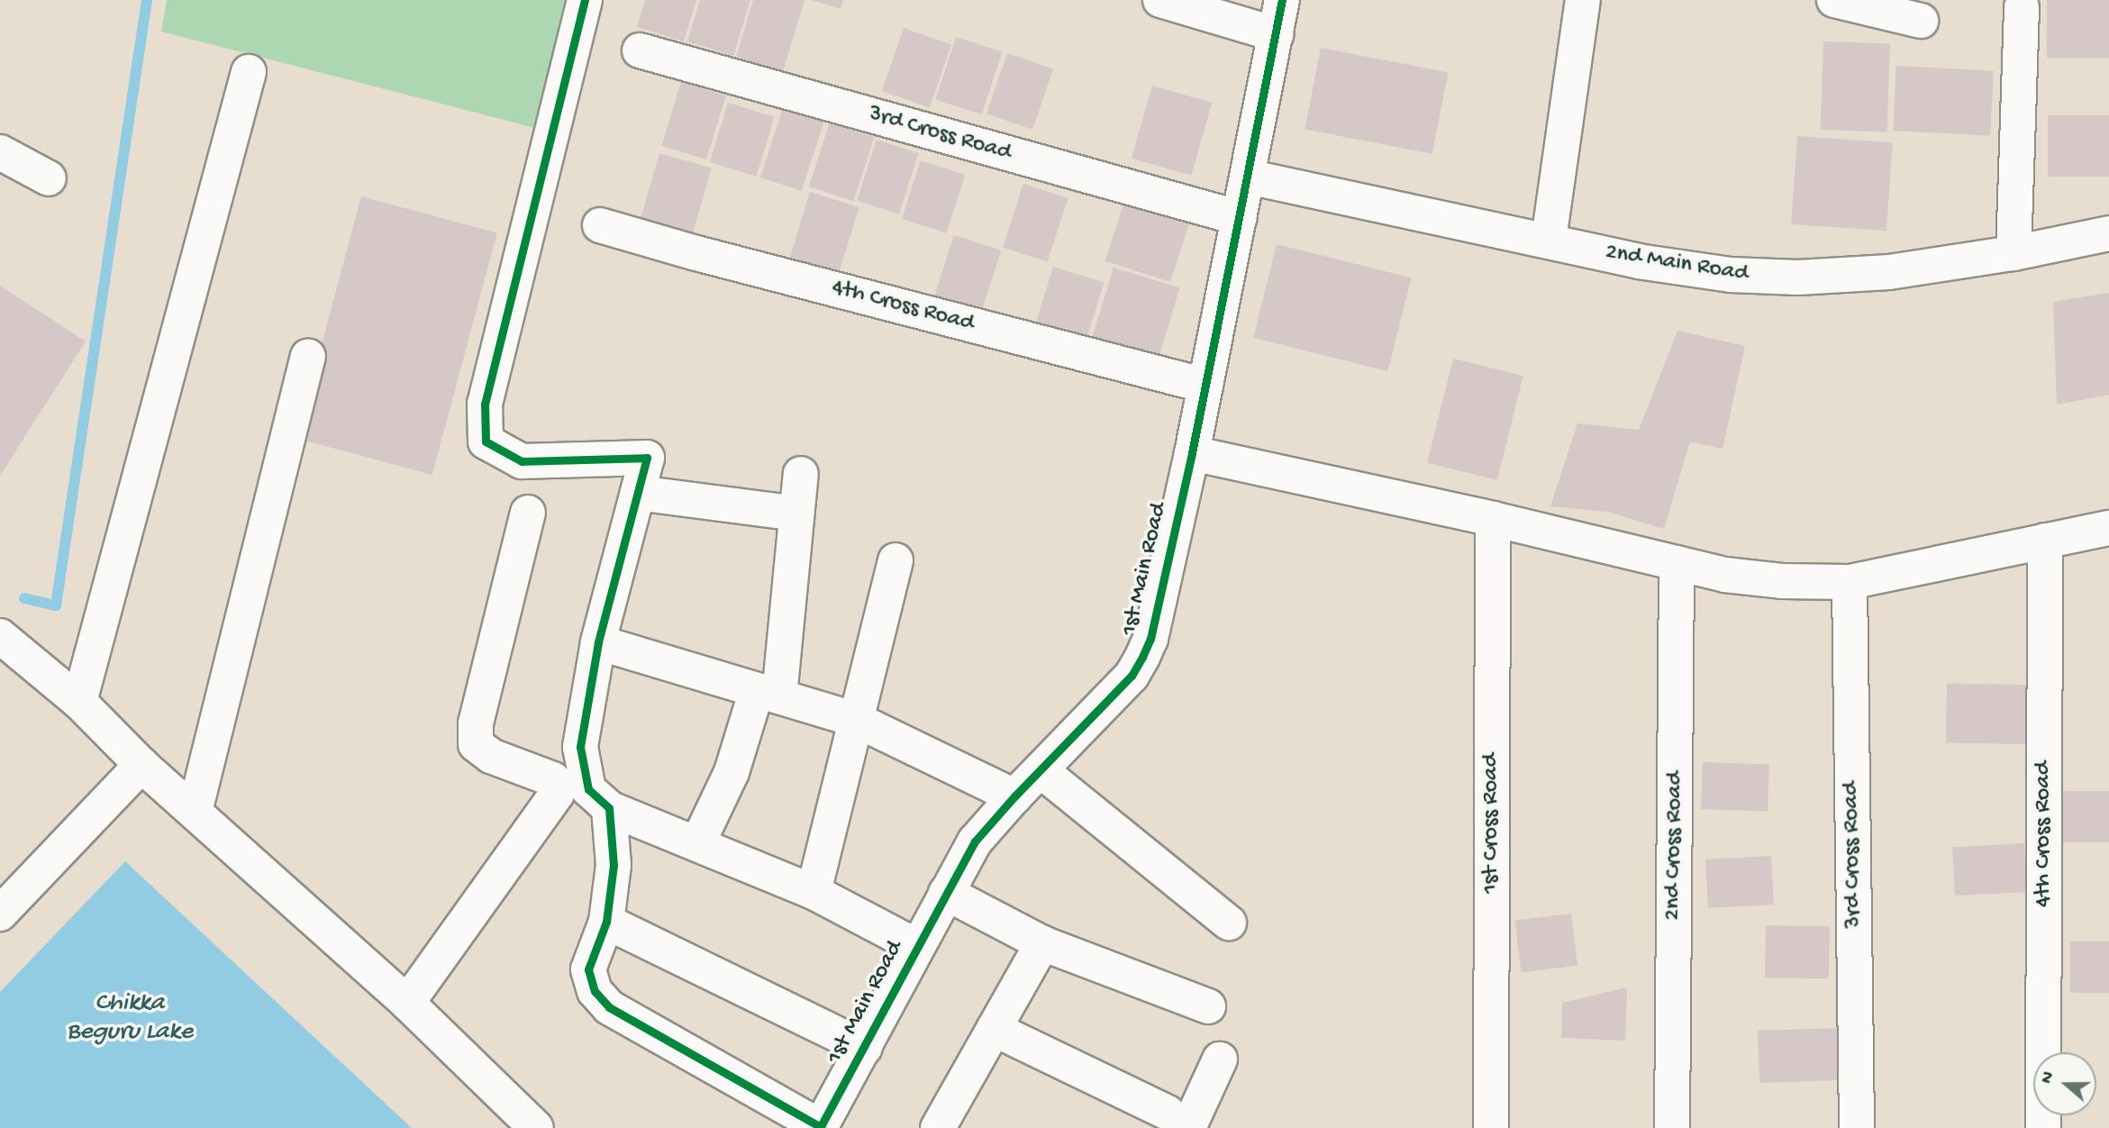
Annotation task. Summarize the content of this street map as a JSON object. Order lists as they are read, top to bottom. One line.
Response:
{"streets":{"street":["3rd Cross Road","2nd Main Road","4th Cross Road","1st Main Road","1st Cross Road","2nd Cross Road"]},"crossings":[["3rd Cross Road","1st Main Road"],["2nd Main Road","1st Main Road"],["4th Cross Road","1st Main Road"]],"water":["Chikka Beguru Lake"],"north":"left"}
